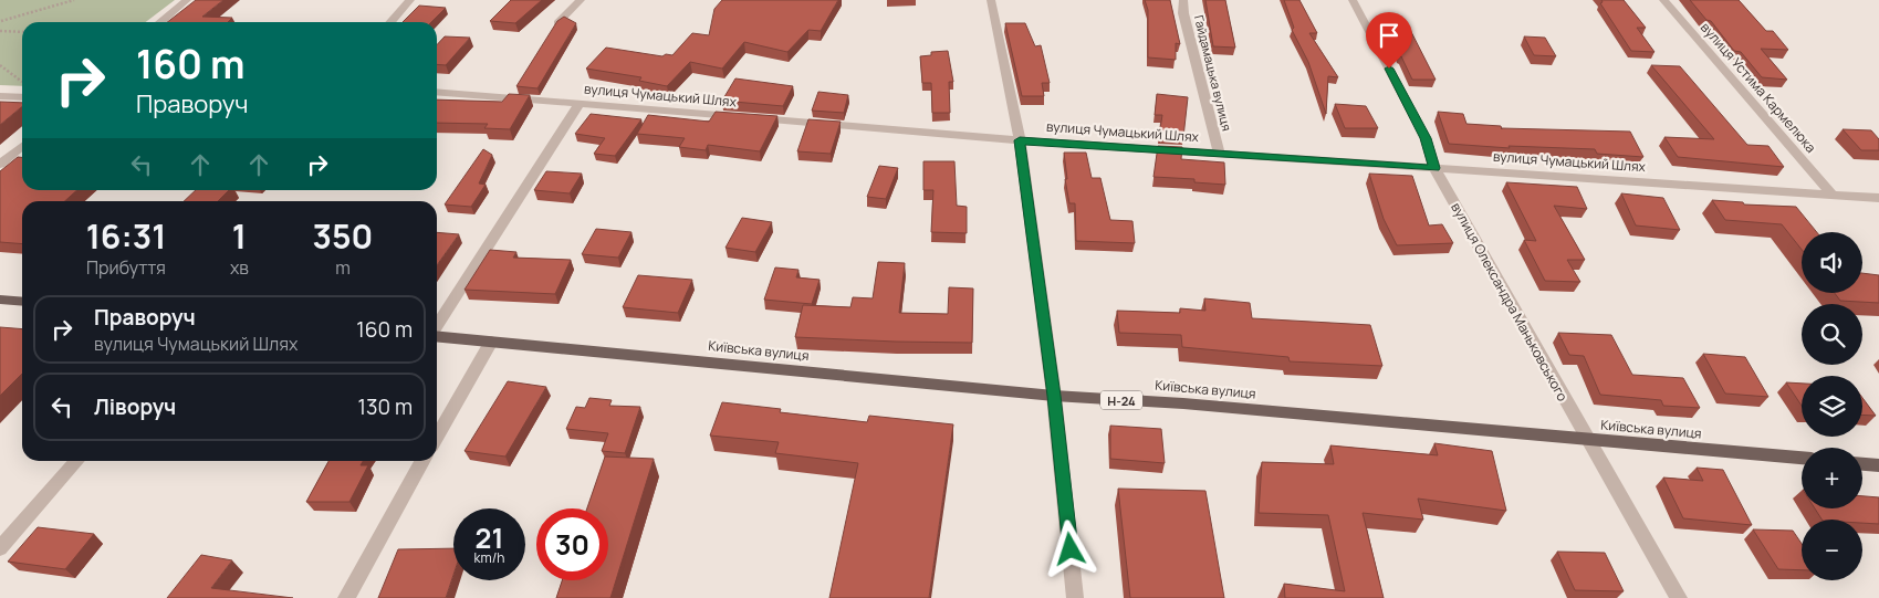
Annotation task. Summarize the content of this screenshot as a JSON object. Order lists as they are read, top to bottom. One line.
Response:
{"streets":{"main road":["Київська вулиця","Н-24"],"street":["Гайдамацька вулиця","вулиця Устима Кармелюка","вулиця Чумацький Шлях","вулиця Олександра Маньковського"]},"crossings":[["Гайдамацька вулиця","вулиця Чумацький Шлях"],["вулиця Устима Кармелюка","вулиця Чумацький Шлях"],["вулиця Чумацький Шлях","вулиця Олександра Маньковського"],["вулиця Олександра Маньковського","Київська вулиця"]],"page":{"turn":["160 m","Праворуч"],"eta":["16:31","Прибуття","1","хв","350","m"],"map_buttons":["+","−"],"list":[{"name":"Праворуч","note":"вулиця Чумацький Шлях","value":"160 m"},{"name":"Ліворуч","value":"130 m"}],"speed":"21 km/h","limit":"30"}}
